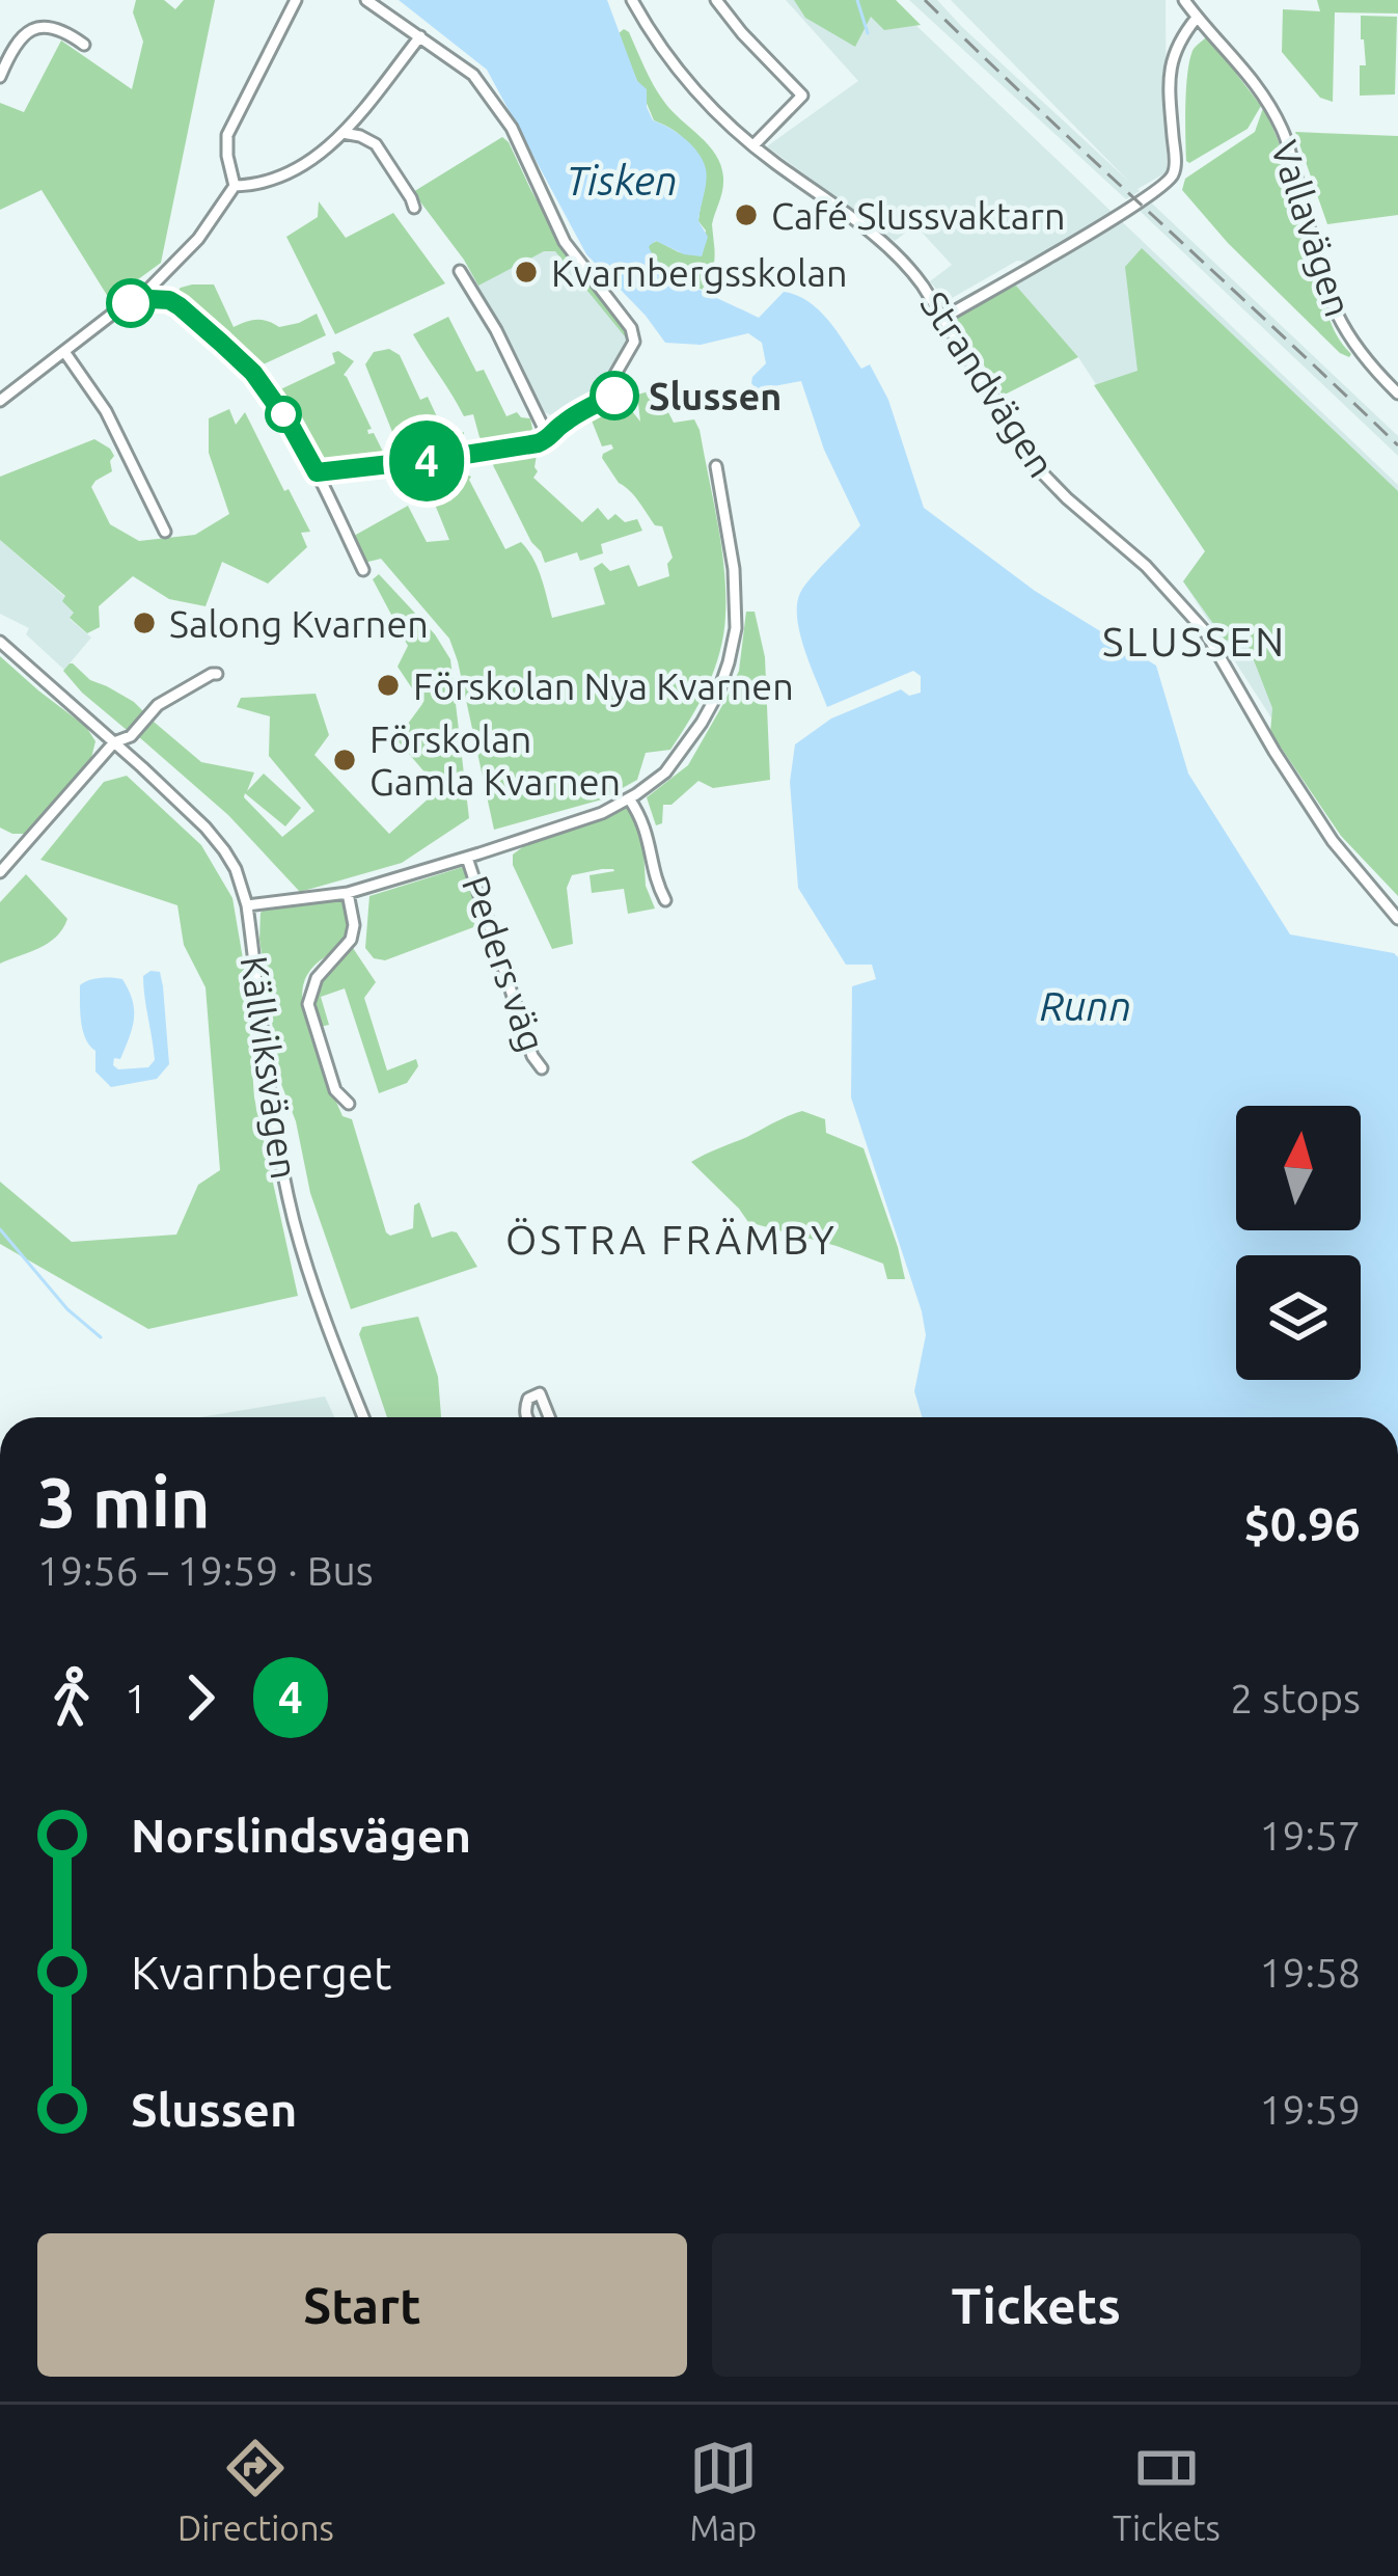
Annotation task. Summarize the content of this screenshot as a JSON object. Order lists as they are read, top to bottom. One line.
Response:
{"streets":{"street":["Vallavägen","Strandvägen","Peders väg","Källviksvägen"]},"districts":["SLUSSEN","ÖSTRA FRÄMBY"],"water":["Tisken","Runn"],"places":["Café Slussvaktarn","Kvarnbergsskolan","Slussen","Salong Kvarnen","Förskolan Nya Kvarnen","Förskolan Gamla Kvarnen"],"lines":["bus line 4"],"north":"top","page":{"on_map":"4","heading":["3 min","19:56 – 19:59 · Bus","$0.96"],"legs":["1","4","2 stops"],"list":[{"name":"Norslindsvägen","value":"19:57"},{"name":"Kvarnberget","value":"19:58"},{"name":"Slussen","value":"19:59"}],"buttons":["Start","Tickets"],"tabs":["Directions","Map","Tickets"]}}
